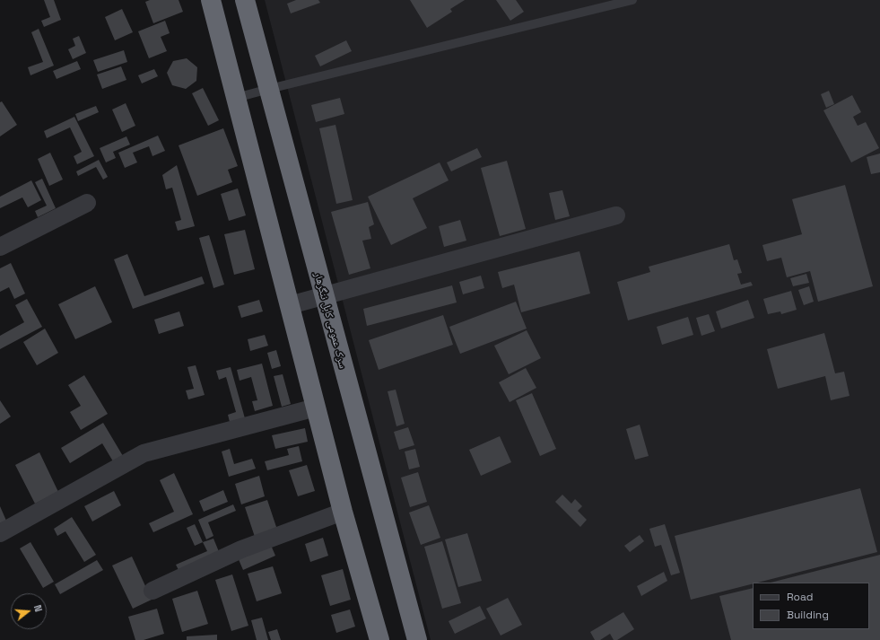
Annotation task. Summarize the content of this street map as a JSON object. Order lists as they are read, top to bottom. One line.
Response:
{"streets":{"highway":["سرک عمومی کابل ننگرهار"]},"legend":["Road","Building"],"north":"right"}
